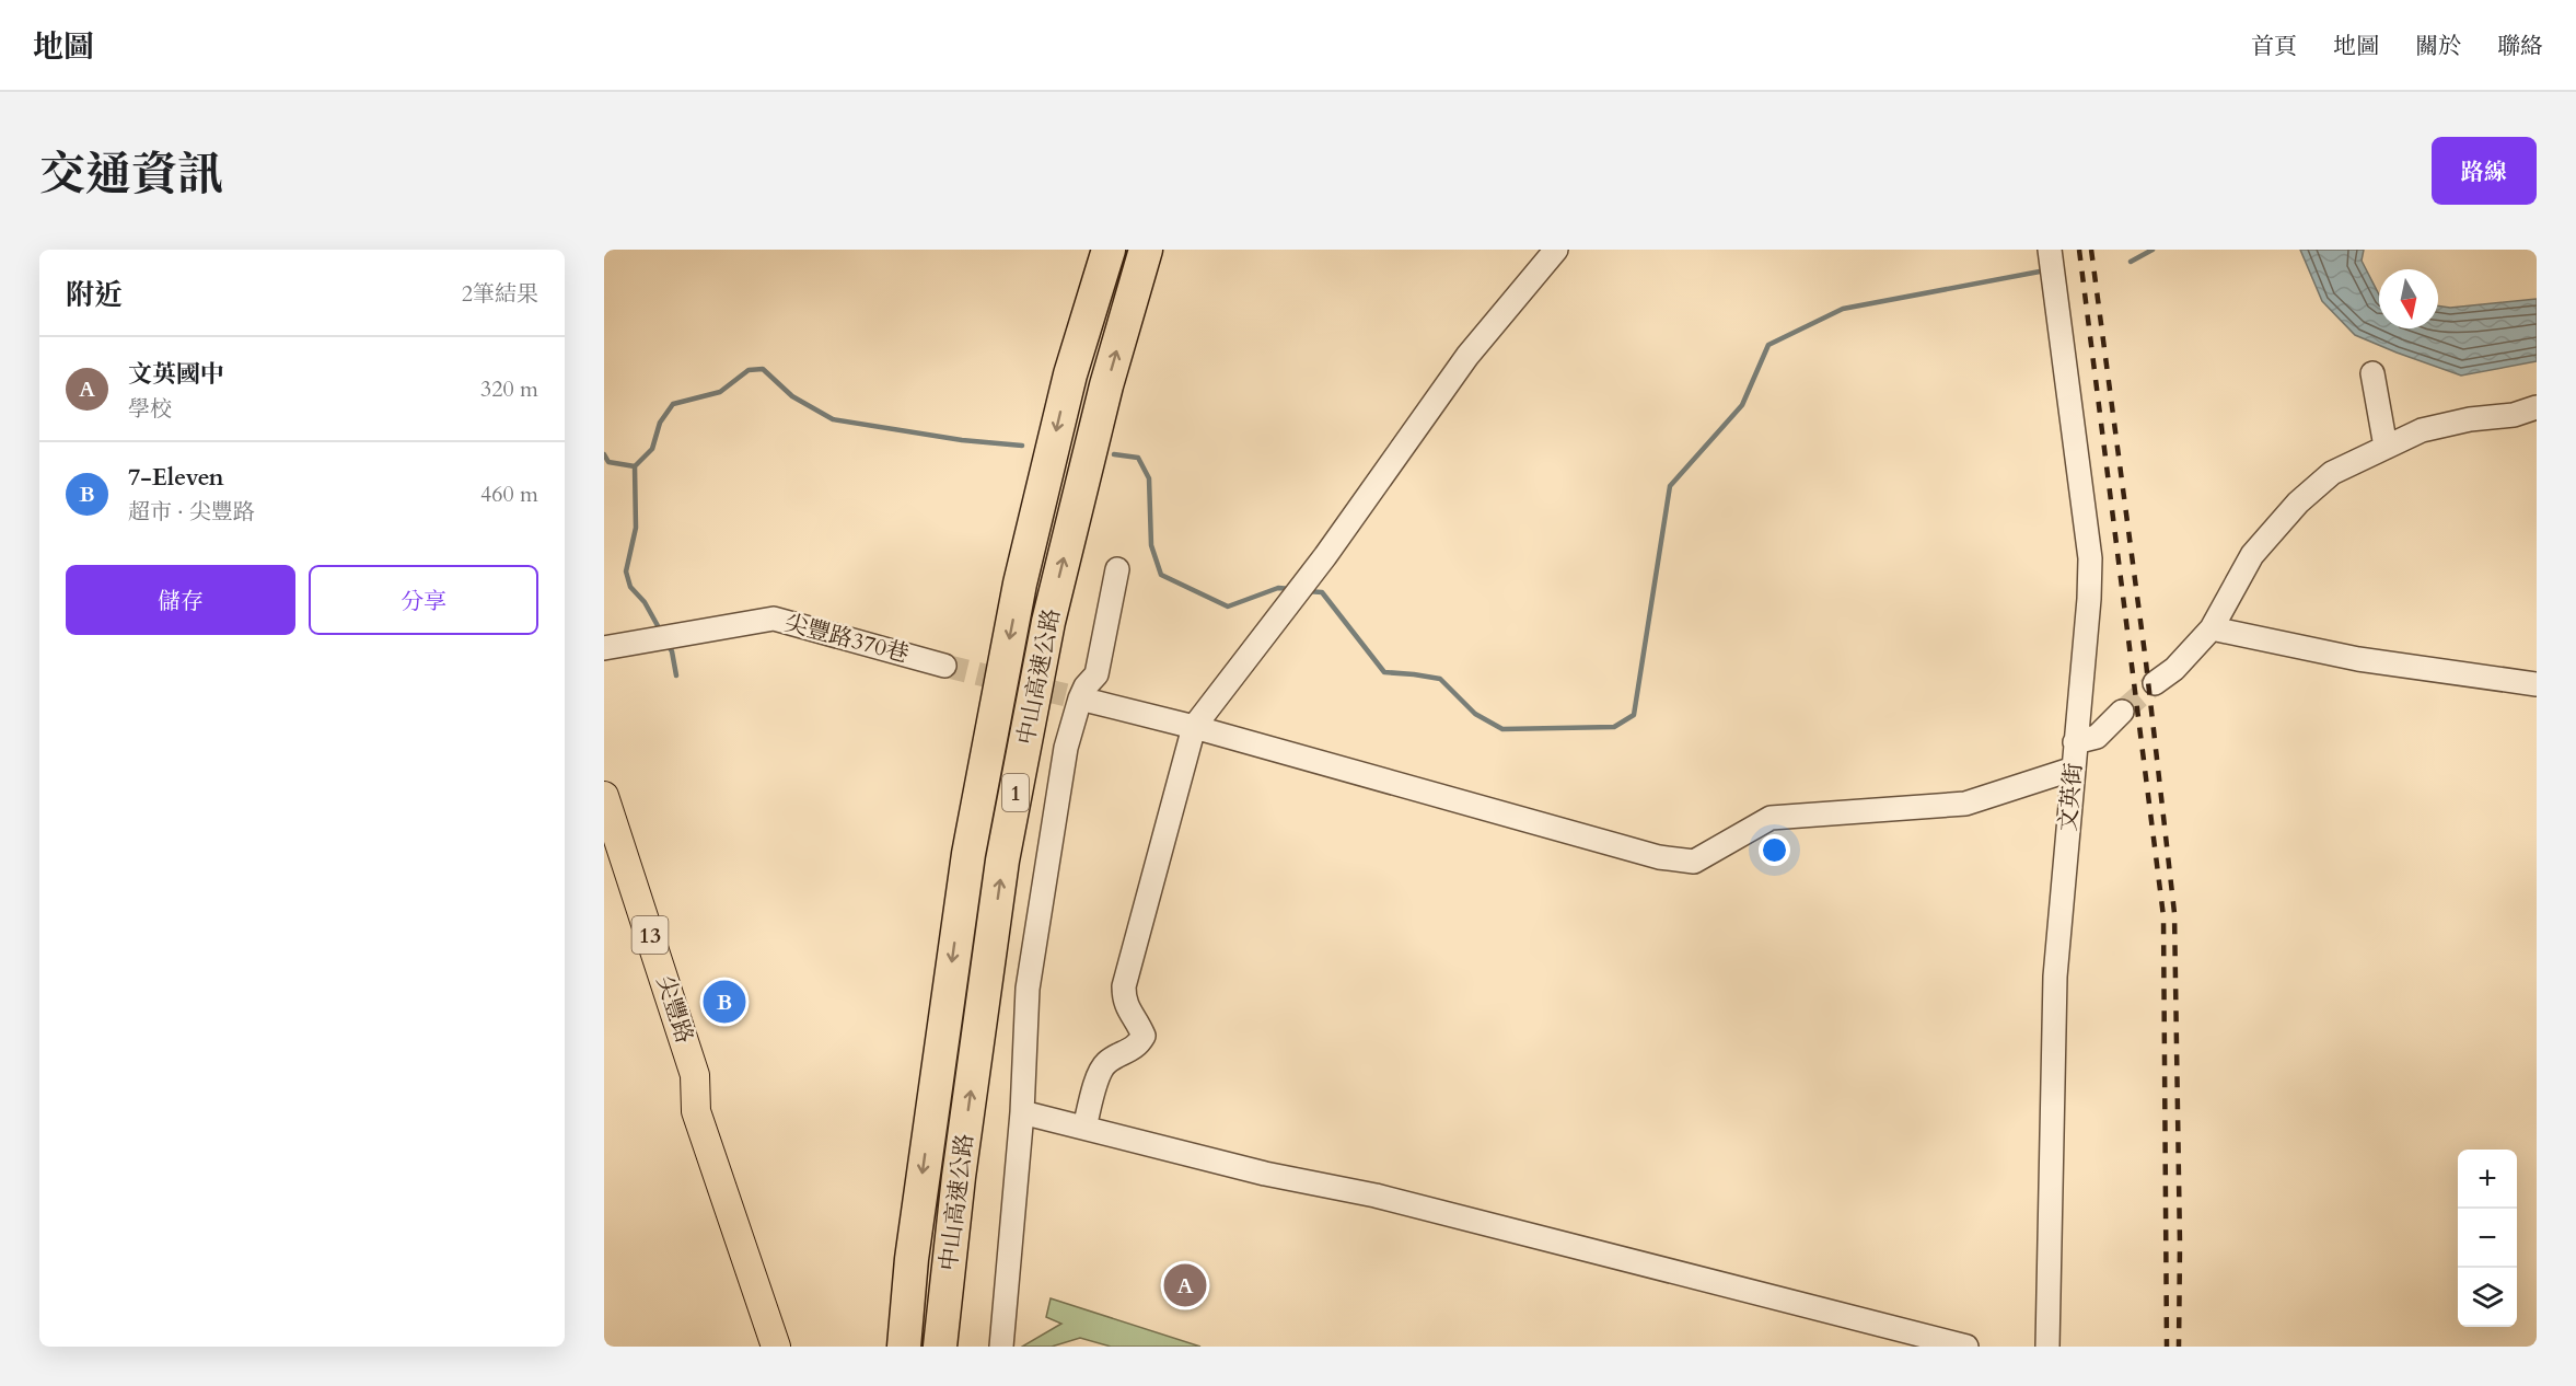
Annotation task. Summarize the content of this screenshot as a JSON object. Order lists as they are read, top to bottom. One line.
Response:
{"streets":{"highway":["中山高速公路","1"],"main road":["13","尖豐路"],"street":["尖豐路370巷","文英街"]},"north":"bottom","page":{"header":"地圖","nav":["首頁","地圖","關於","聯絡"],"title":"交通資訊","buttons":["路線",["儲存","分享"]],"heading":["附近","2筆結果"],"list":[{"mark":"A","name":"文英國中","note":"學校","value":"320 m"},{"mark":"B","name":"7-Eleven","note":"超市 · 尖豐路","value":"460 m"}],"pins":["B","A"],"map_buttons":["+","−"]}}
